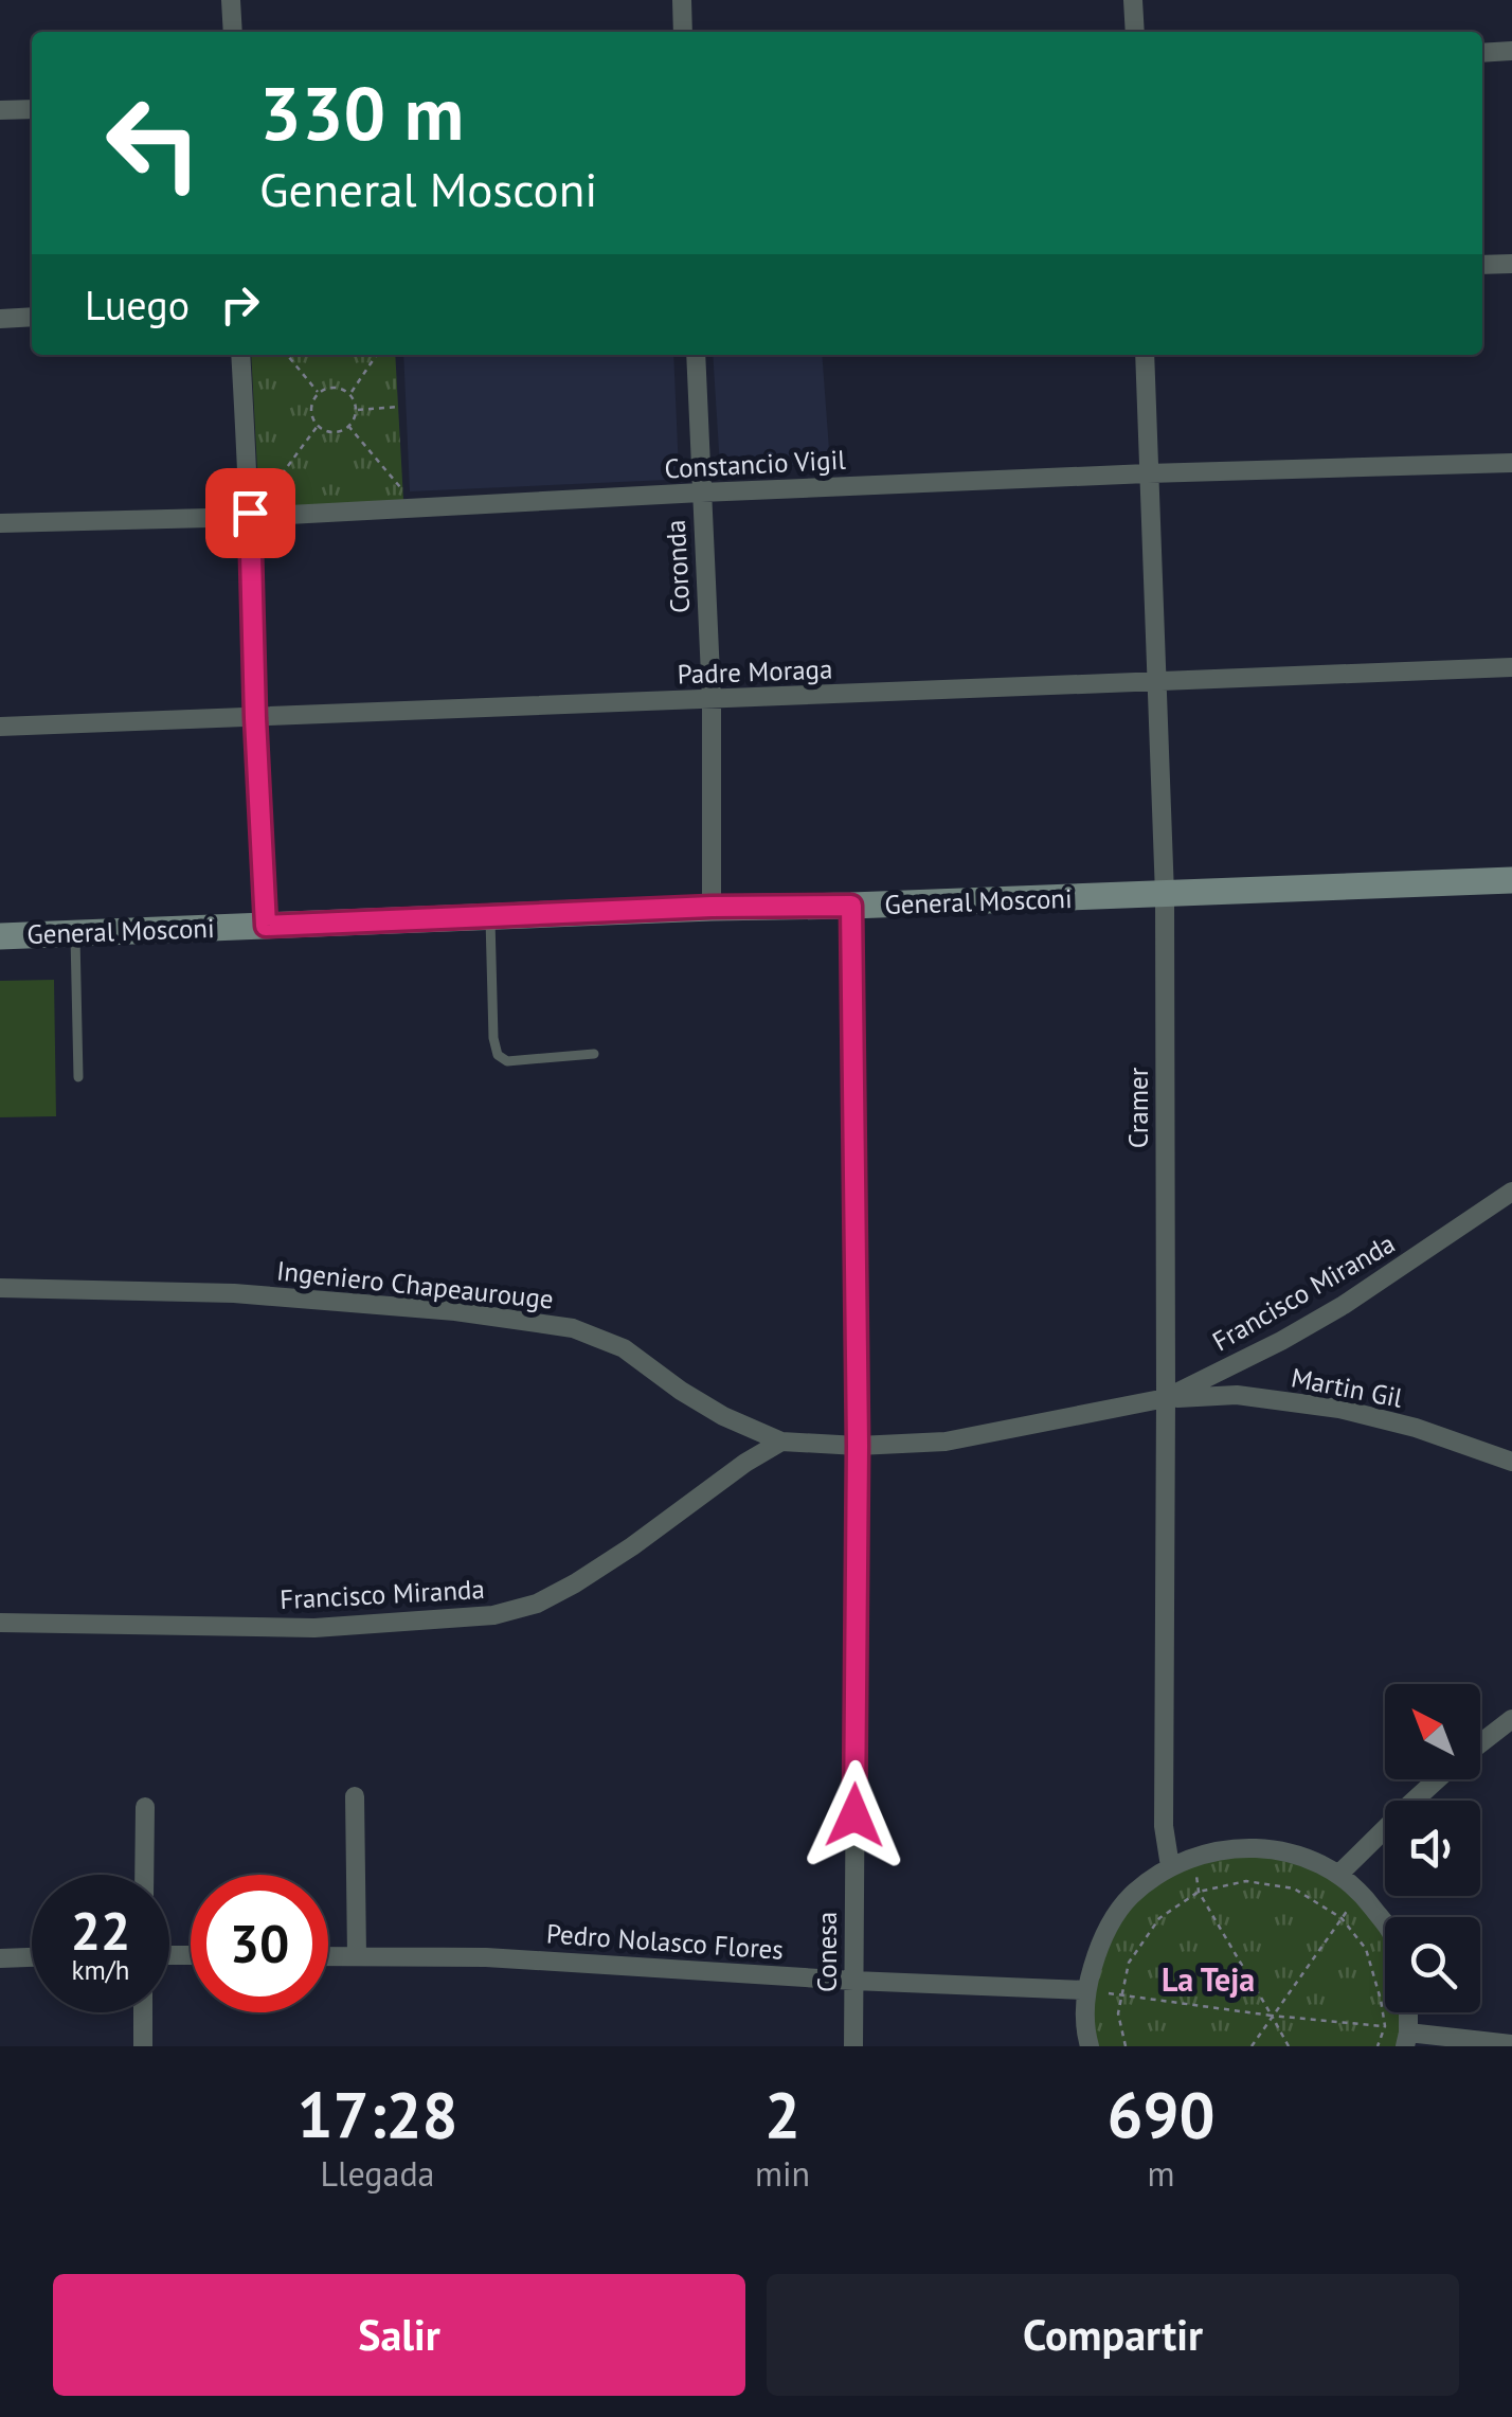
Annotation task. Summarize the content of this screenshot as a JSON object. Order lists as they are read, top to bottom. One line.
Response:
{"streets":{"street":["Constancio Vigil","Coronda","Padre Moraga","General Mosconi","Cramer","Ingeniero Chapeaurouge","Francisco Miranda","Martin Gil","Pedro Nolasco Flores","Conesa"]},"crossings":[["Constancio Vigil","Coronda"],["Constancio Vigil","Cramer"],["Coronda","Padre Moraga"],["Coronda","General Mosconi"],["Padre Moraga","Cramer"],["General Mosconi","Cramer"],["General Mosconi","Conesa"],["Cramer","Francisco Miranda"],["Cramer","Martin Gil"],["Ingeniero Chapeaurouge","Francisco Miranda"],["Ingeniero Chapeaurouge","Conesa"],["Francisco Miranda","Martin Gil"],["Francisco Miranda","Conesa"],["Pedro Nolasco Flores","Conesa"]],"districts":["La Teja"],"north":"top left","page":{"turn":["330 m","General Mosconi"],"then":"Luego","speed":"22 km/h","limit":"30","eta":["17:28","Llegada","2","min","690","m"],"buttons":["Salir","Compartir"]}}
